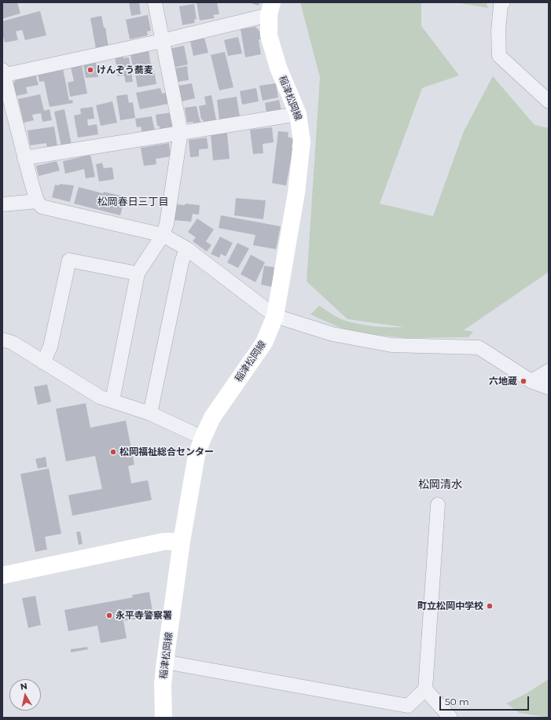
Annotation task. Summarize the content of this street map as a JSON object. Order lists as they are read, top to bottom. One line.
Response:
{"streets":{"main road":["稲津松岡線"]},"districts":["松岡春日三丁目","松岡清水"],"places":["けんぞう蕎麦","六地蔵","松岡福祉総合センター","町立松岡中学校","永平寺警察署"],"scale_bar":"50 m","north":"top"}
